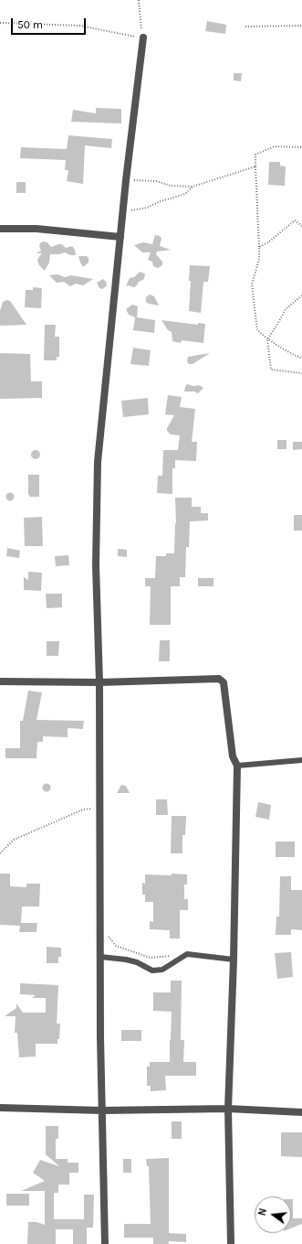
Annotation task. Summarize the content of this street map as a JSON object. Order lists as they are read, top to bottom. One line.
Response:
{"scale_bar":"50 m","north":"left"}
